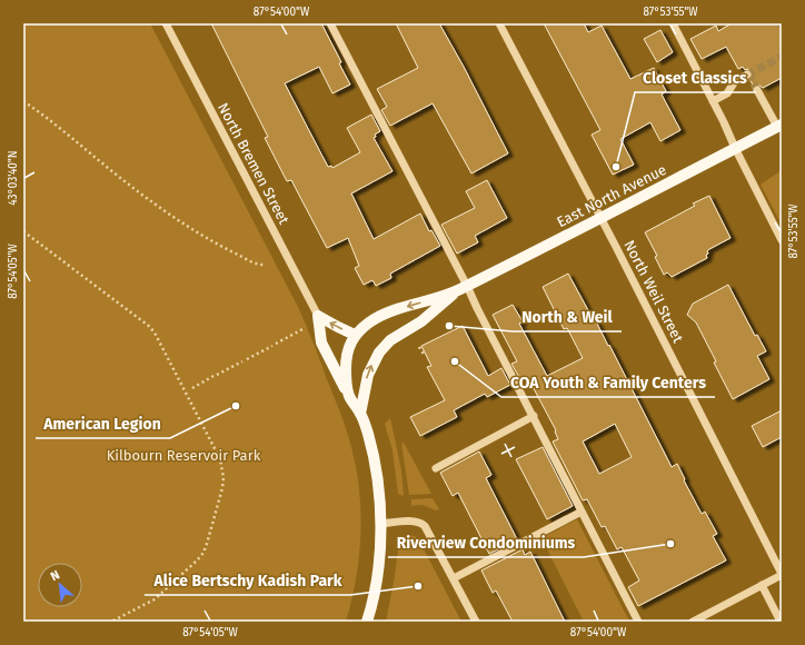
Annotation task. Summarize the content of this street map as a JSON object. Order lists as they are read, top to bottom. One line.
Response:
{"streets":{"main road":["East North Avenue"],"street":["North Bremen Street","North Weil Street"]},"crossings":[["East North Avenue","North Weil Street"]],"parks":["Kilbourn Reservoir Park"],"places":["Closet Classics","North & Weil","COA Youth & Family Centers","American Legion","Riverview Condominiums","Alice Bertschy Kadish Park"],"north":"top left","coordinates":["87°54'00\"W","87°53'55\"W","43°03'40\"N","87°54'05\"W"]}
